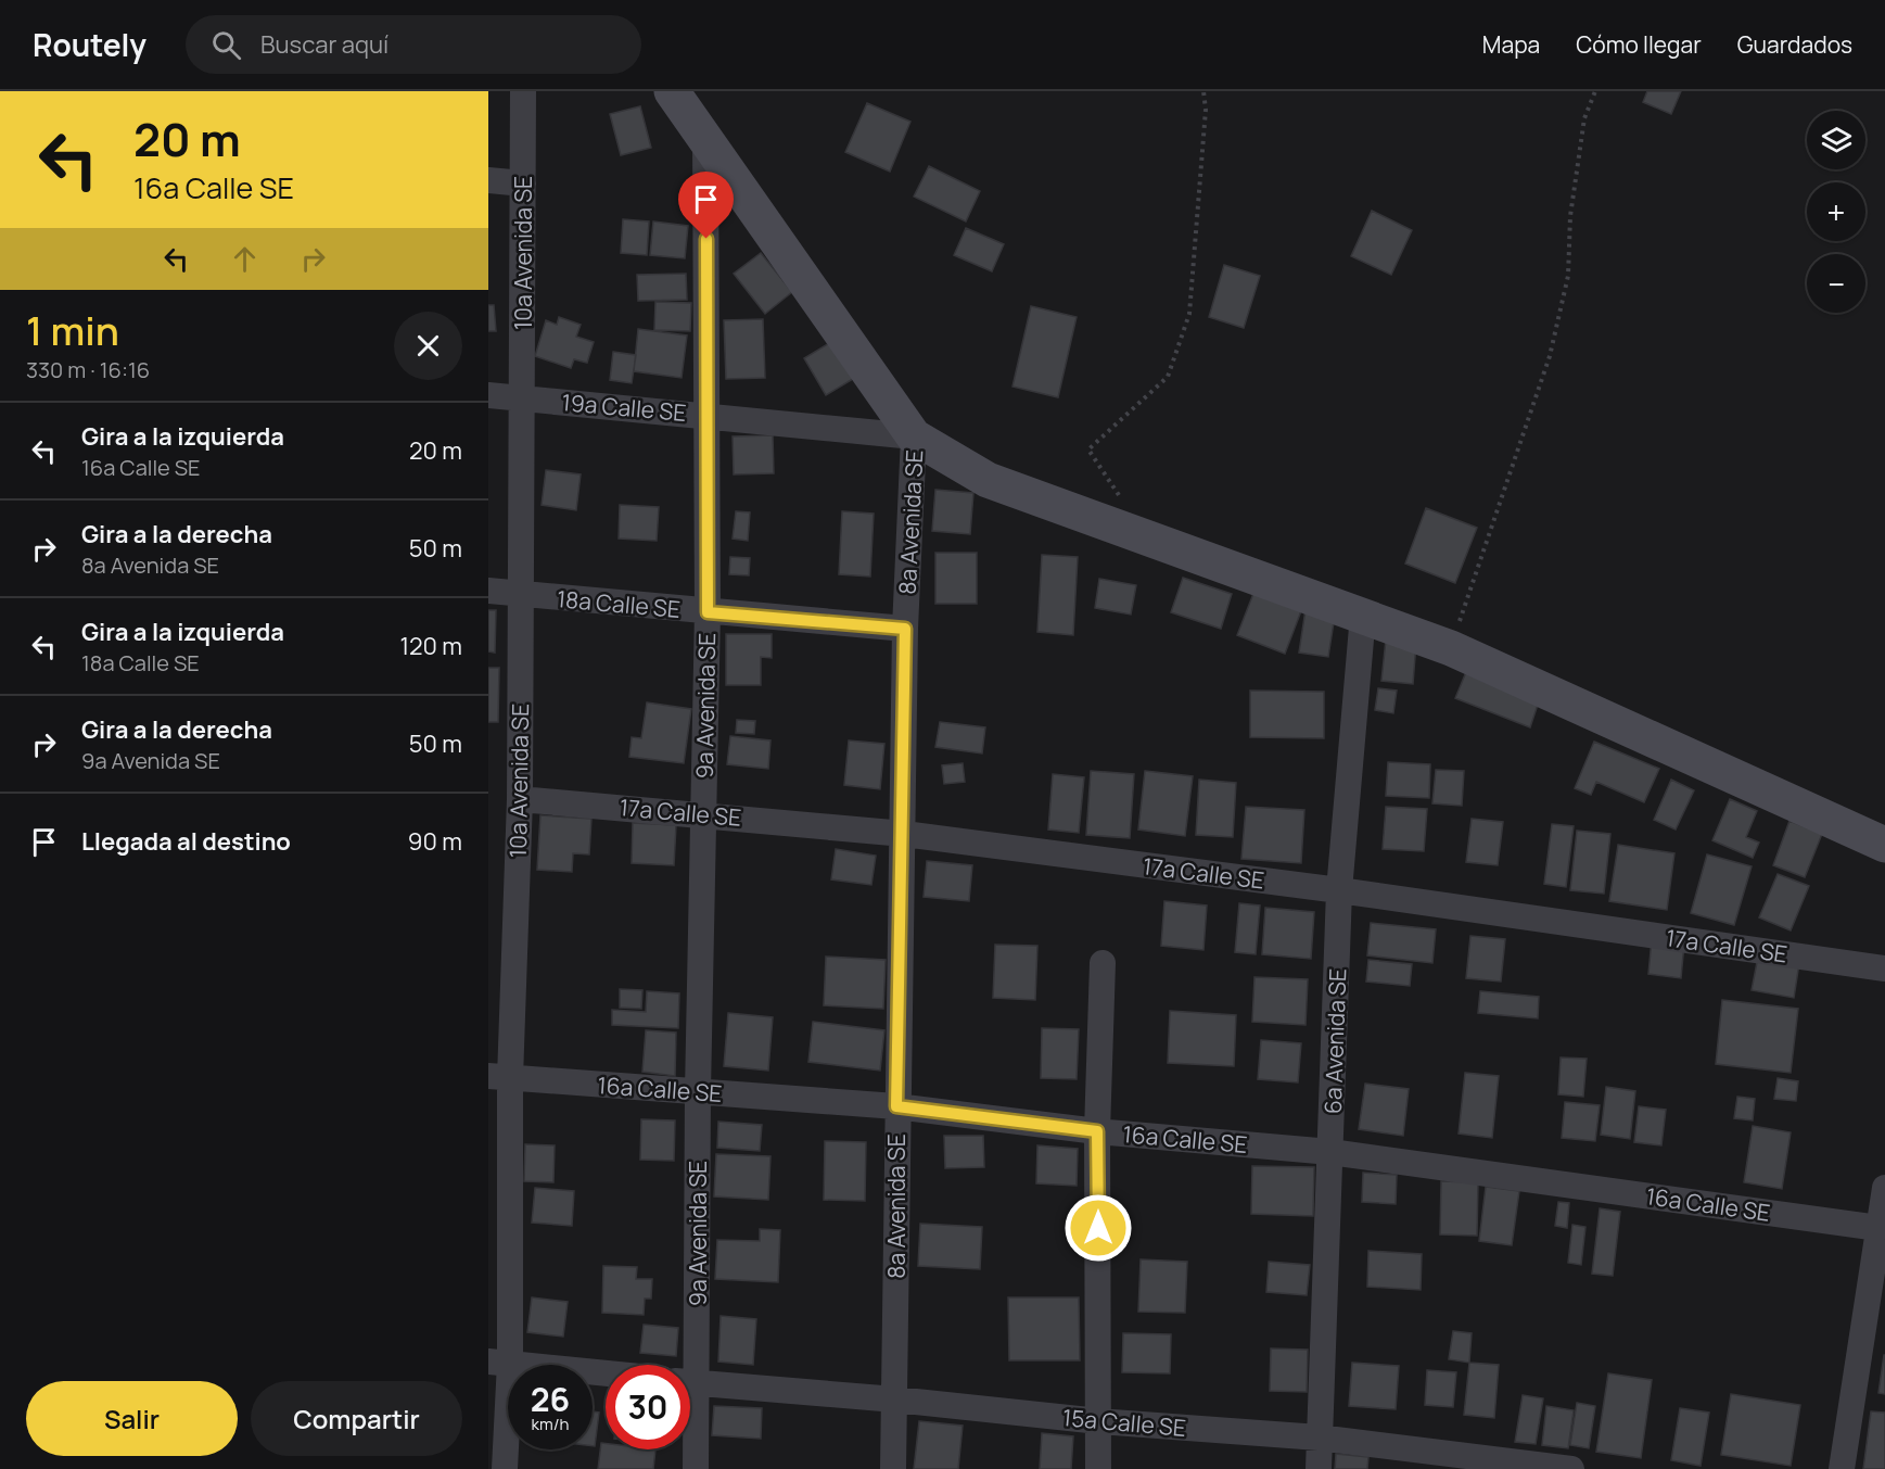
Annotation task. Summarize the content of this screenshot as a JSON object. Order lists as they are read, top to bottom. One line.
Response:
{"streets":{"street":["10a Avenida SE","19a Calle SE","8a Avenida SE","18a Calle SE","9a Avenida SE","17a Calle SE","6a Avenida SE","16a Calle SE","15a Calle SE"]},"crossings":[["10a Avenida SE","19a Calle SE"],["10a Avenida SE","18a Calle SE"],["10a Avenida SE","17a Calle SE"],["10a Avenida SE","16a Calle SE"],["19a Calle SE","8a Avenida SE"],["19a Calle SE","9a Avenida SE"],["8a Avenida SE","18a Calle SE"],["8a Avenida SE","17a Calle SE"],["8a Avenida SE","16a Calle SE"],["8a Avenida SE","15a Calle SE"],["18a Calle SE","9a Avenida SE"],["9a Avenida SE","17a Calle SE"],["9a Avenida SE","16a Calle SE"],["17a Calle SE","6a Avenida SE"],["6a Avenida SE","16a Calle SE"],["6a Avenida SE","15a Calle SE"]],"page":{"header":"Routely","search":"Buscar aquí","nav":["Mapa","Cómo llegar","Guardados"],"turn":["20 m","16a Calle SE"],"map_buttons":["+","−"],"heading":["1 min","330 m · 16:16"],"list":[{"name":"Gira a la izquierda","note":"16a Calle SE","value":"20 m"},{"name":"Gira a la derecha","note":"8a Avenida SE","value":"50 m"},{"name":"Gira a la izquierda","note":"18a Calle SE","value":"120 m"},{"name":"Gira a la derecha","note":"9a Avenida SE","value":"50 m"},{"name":"Llegada al destino","value":"90 m"}],"speed":"26 km/h","limit":"30","buttons":["Salir","Compartir"]}}
